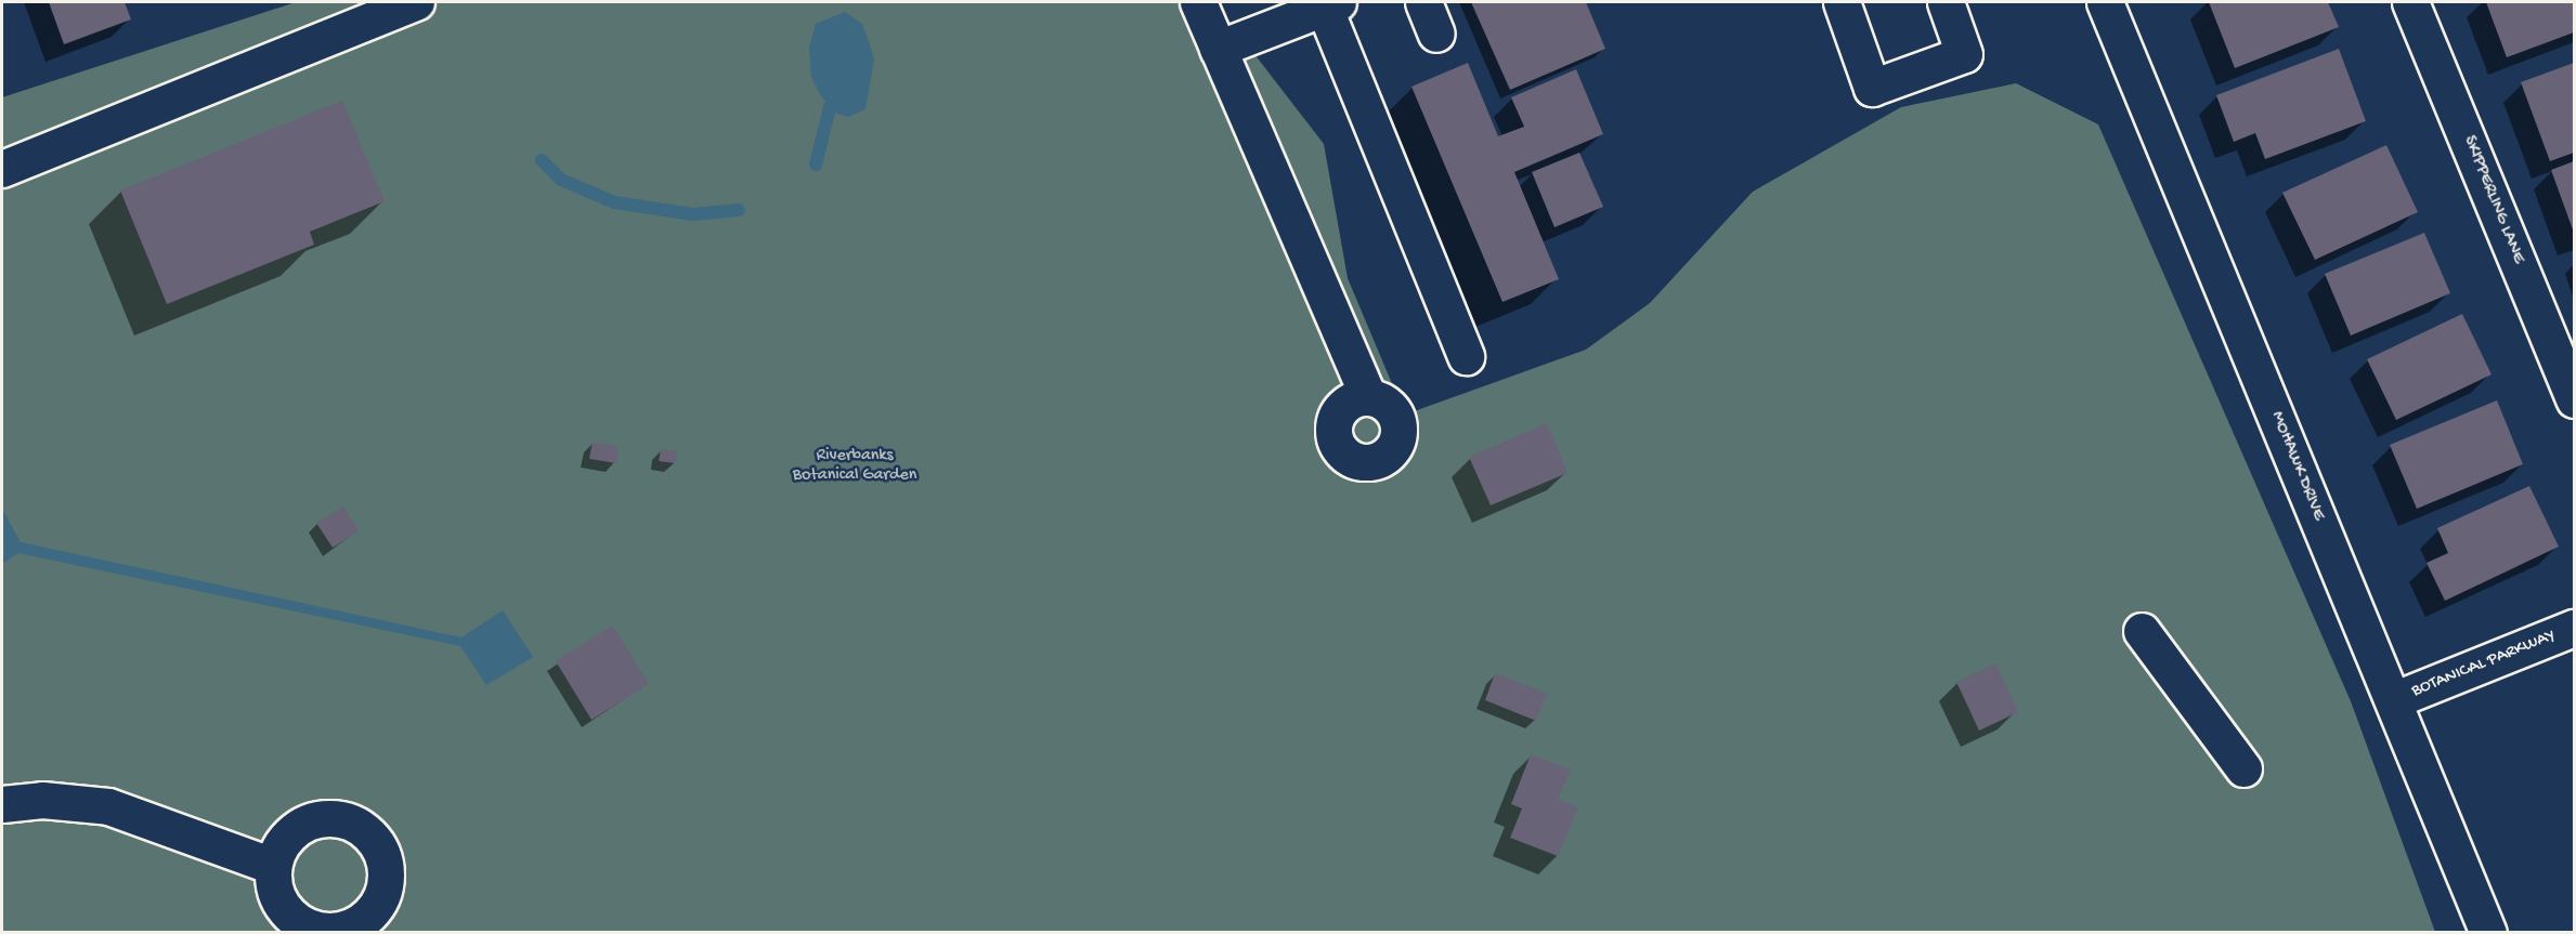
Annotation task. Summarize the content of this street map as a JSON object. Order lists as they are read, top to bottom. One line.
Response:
{"streets":{"street":["SKIPPERLING LANE","MOHAWK DRIVE","BOTANICAL PARKWAY"]},"crossings":[["MOHAWK DRIVE","BOTANICAL PARKWAY"]],"parks":["Riverbanks Botanical Garden"]}
